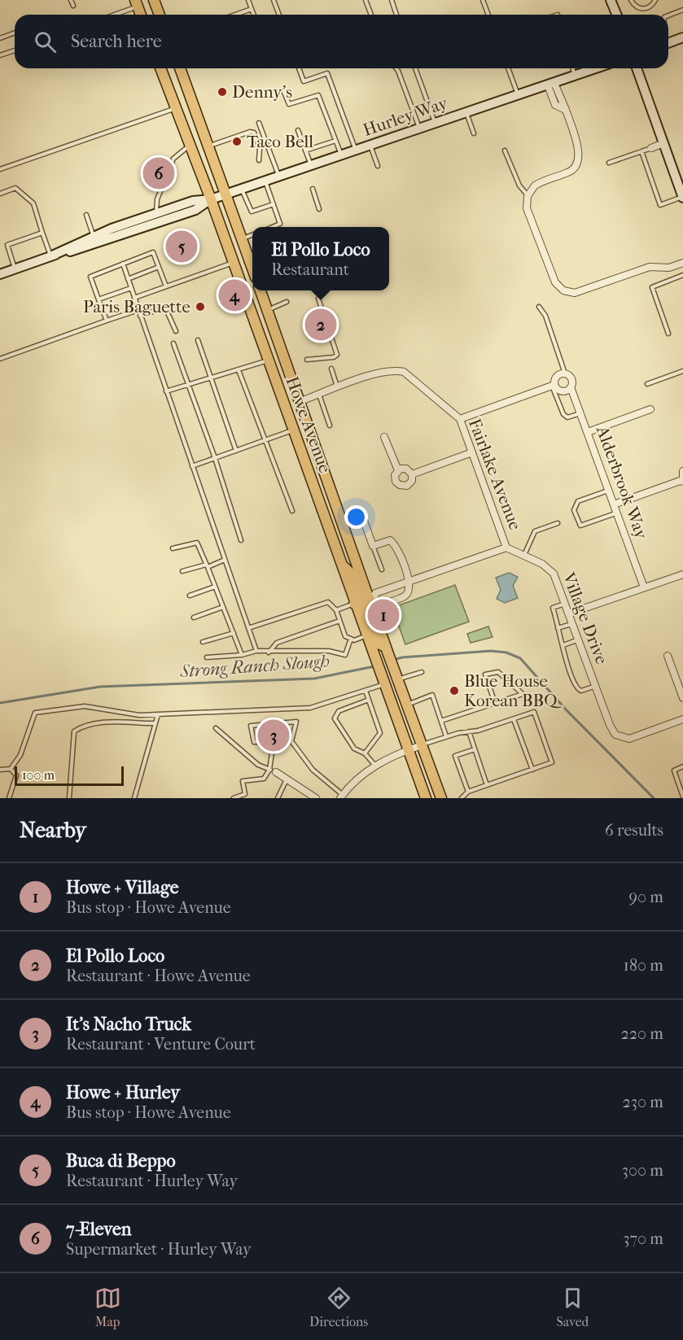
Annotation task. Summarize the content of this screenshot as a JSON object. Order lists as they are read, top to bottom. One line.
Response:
{"streets":{"main road":["Howe Avenue"],"street":["Hurley Way","Fairlake Avenue","Alderbrook Way","Village Drive"]},"crossings":[["Hurley Way","Howe Avenue"],["Howe Avenue","Fairlake Avenue"],["Fairlake Avenue","Village Drive"]],"water":["Strong Ranch Slough"],"places":["Denny's","Taco Bell","Paris Baguette","Blue House Korean BBQ"],"scale_bar":"100 m","page":{"search":"Search here","pins":["6","5","4","2","1","3"],"popup":["El Pollo Loco","Restaurant"],"scale":"100 m","heading":["Nearby","6 results"],"list":[{"mark":"1","name":"Howe + Village","note":"Bus stop · Howe Avenue","value":"90 m"},{"mark":"2","name":"El Pollo Loco","note":"Restaurant · Howe Avenue","value":"180 m"},{"mark":"3","name":"It's Nacho Truck","note":"Restaurant · Venture Court","value":"220 m"},{"mark":"4","name":"Howe + Hurley","note":"Bus stop · Howe Avenue","value":"230 m"},{"mark":"5","name":"Buca di Beppo","note":"Restaurant · Hurley Way","value":"300 m"},{"mark":"6","name":"7-Eleven","note":"Supermarket · Hurley Way","value":"370 m"}],"nav":["Map","Directions","Saved"]}}
